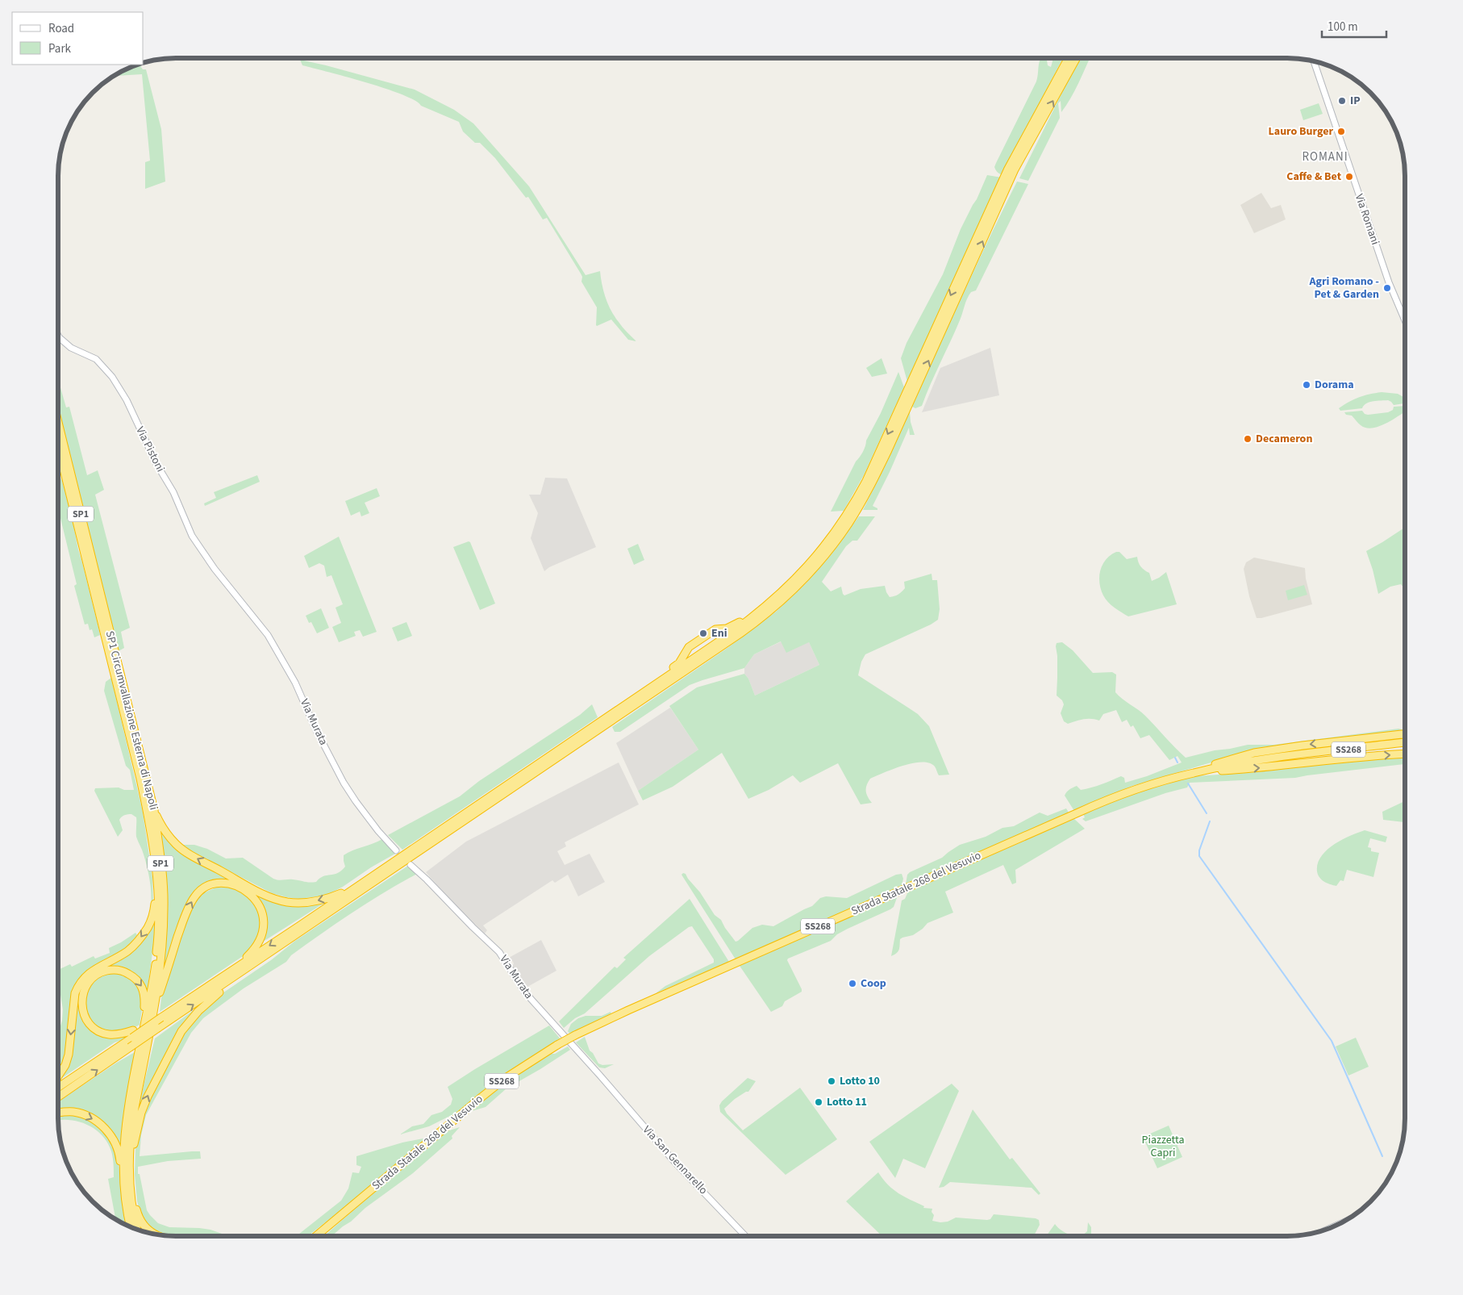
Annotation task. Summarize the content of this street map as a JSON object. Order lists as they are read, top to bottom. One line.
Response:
{"streets":{"highway":["SP1","SP1 Circumvallazione Esterna di Napoli","SS268","Strada Statale 268 del Vesuvio"],"street":["Via Romani","Via Pistoni","Via Murata","Via San Gennarello"]},"crossings":[["Via Pistoni","Via Murata"],["Via Murata","Via San Gennarello"]],"districts":["ROMANI"],"parks":["Piazzetta Capri"],"places":["IP","Lauro Burger","Caffe & Bet","Agri Romano - Pet & Garden","Dorama","Decameron","Eni","Coop","Lotto 10","Lotto 11"],"legend":["Road","Park"],"scale_bar":"100 m"}
